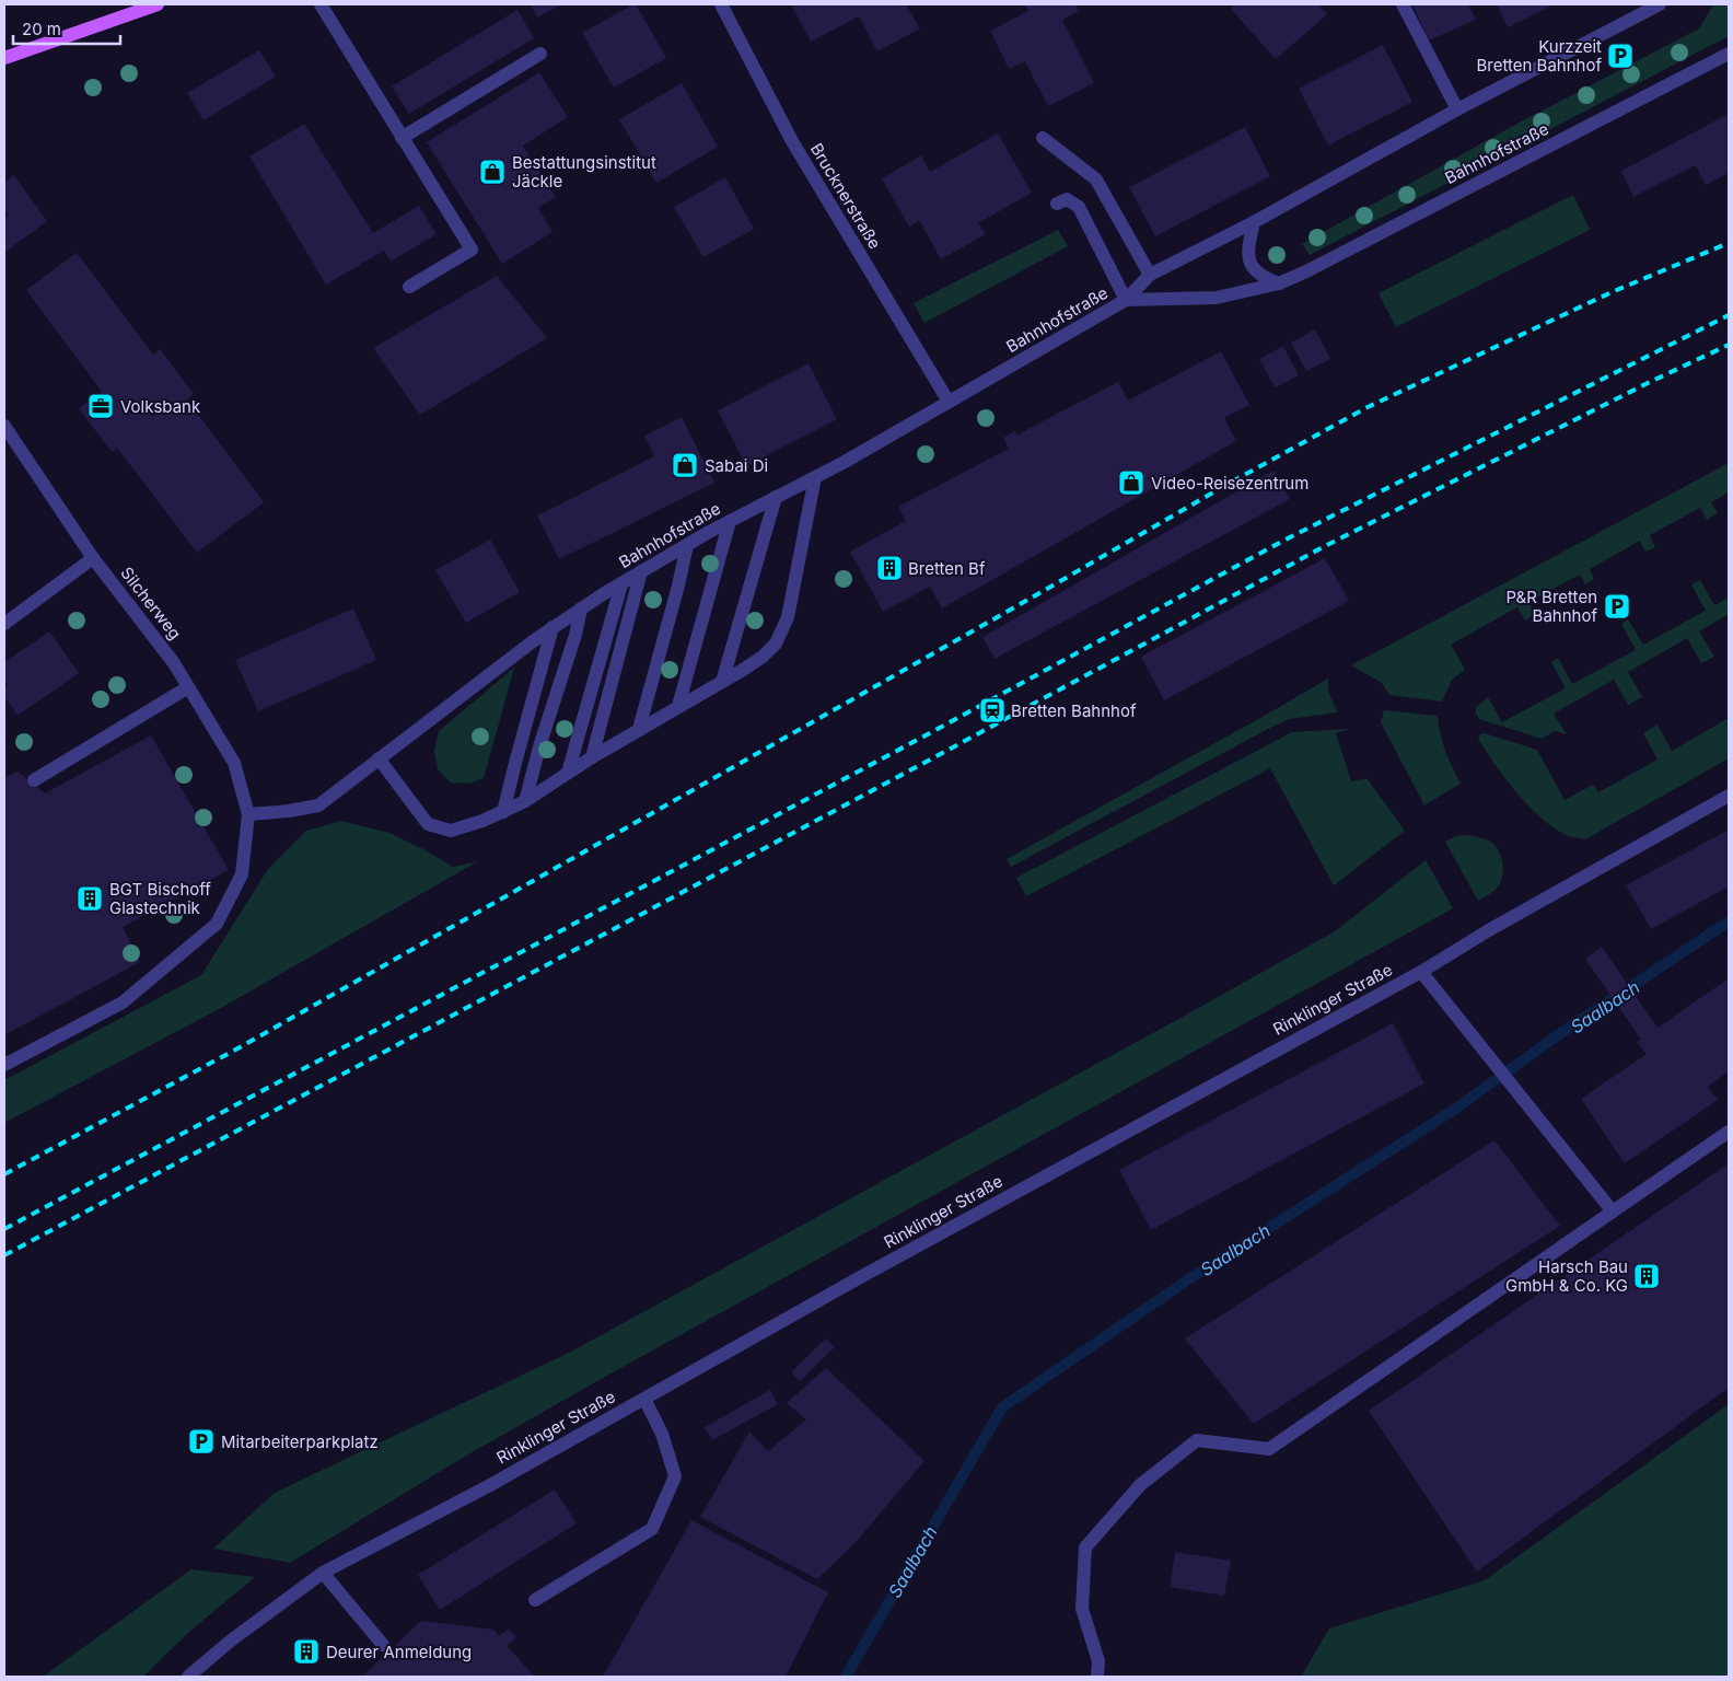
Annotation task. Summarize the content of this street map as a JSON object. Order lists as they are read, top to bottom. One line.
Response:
{"streets":{"street":["Bahnhofstraße","Brucknerstraße","Silcherweg","Rinklinger Straße"]},"crossings":[["Bahnhofstraße","Brucknerstraße"],["Bahnhofstraße","Silcherweg"]],"water":["Saalbach"],"places":{"parking":["Kurzzeit Bretten Bahnhof","P&R Bretten Bahnhof","Mitarbeiterparkplatz"],"shop":["Bestattungsinstitut Jäckle","Sabai Di","Video-Reisezentrum"],"office":["Volksbank"],"building":["Bretten Bf","BGT Bischoff Glastechnik","Harsch Bau GmbH & Co. KG","Deurer Anmeldung"],"station":["Bretten Bahnhof"]},"scale_bar":"20 m"}
